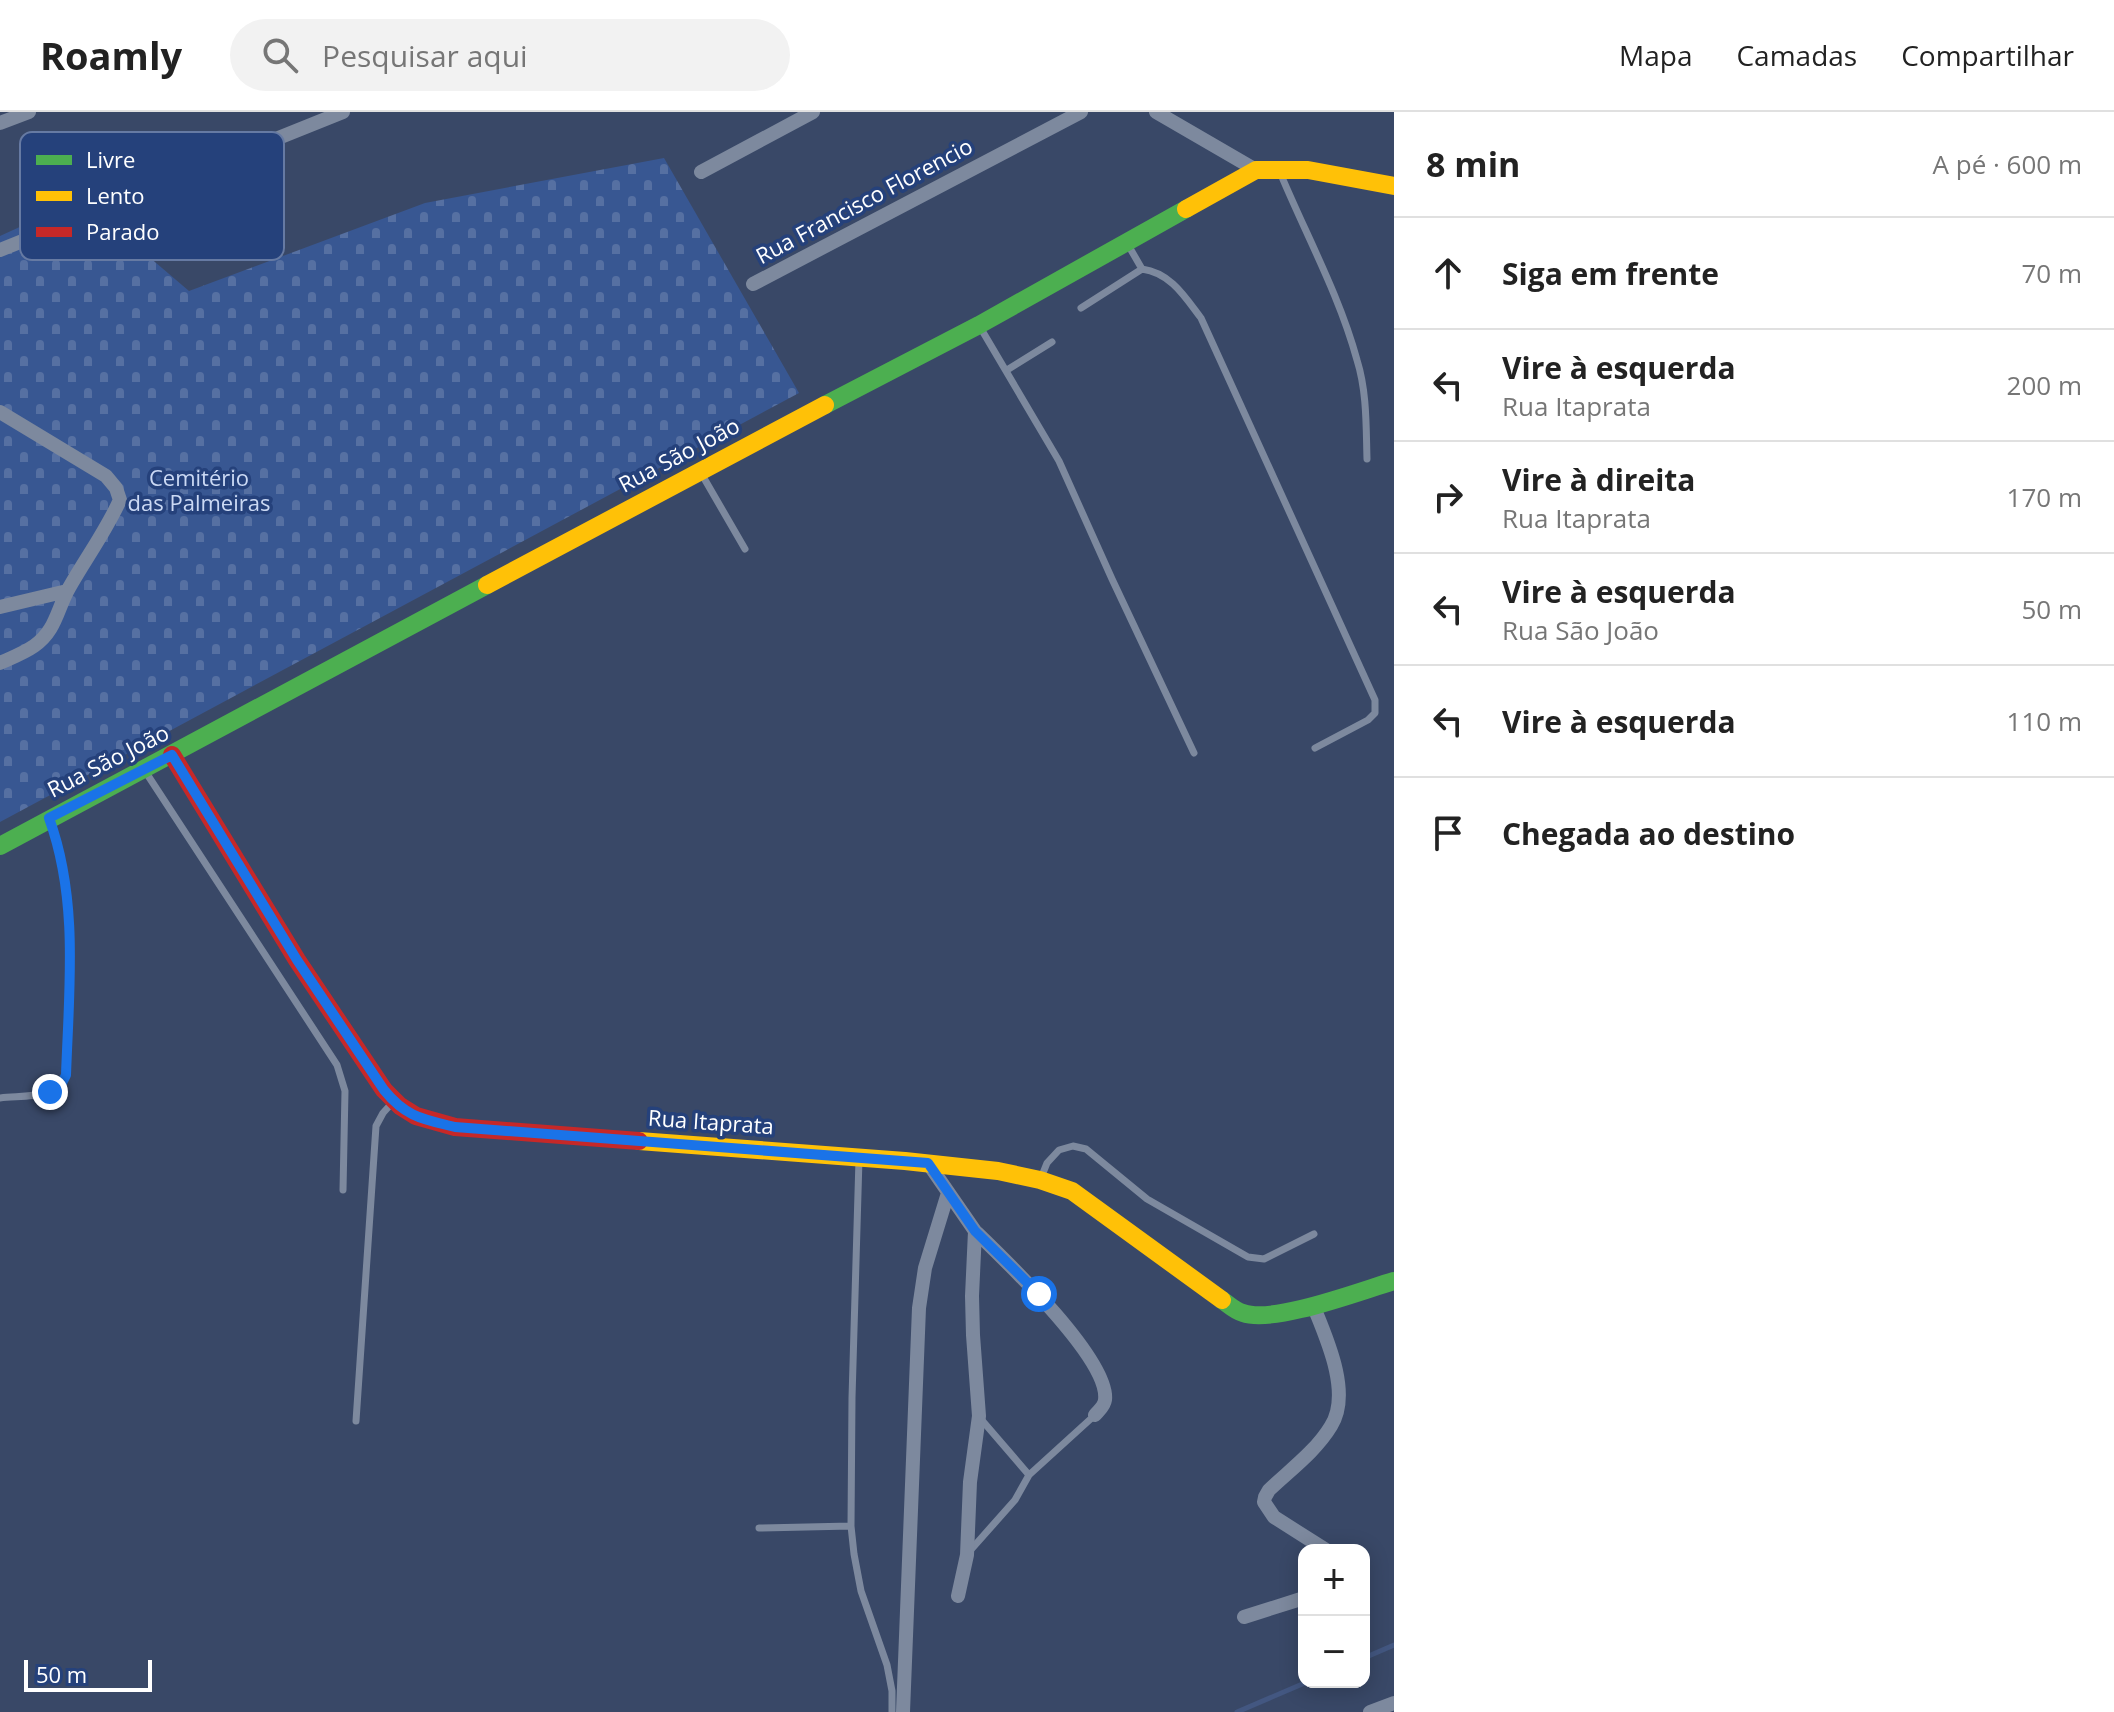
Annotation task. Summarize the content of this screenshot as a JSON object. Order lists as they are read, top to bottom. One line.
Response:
{"streets":{"street":["Rua Francisco Florencio","Rua São João","Rua Itaprata"]},"crossings":[["Rua São João","Rua Itaprata"]],"parks":["Cemitério das Palmeiras"],"legend":["Livre","Lento","Parado"],"scale_bar":"50 m","page":{"header":"Roamly","search":"Pesquisar aqui","nav":["Mapa","Camadas","Compartilhar"],"heading":["8 min","A pé · 600 m"],"list":[["Siga em frente","70 m"],["Vire à esquerda","Rua Itaprata","200 m"],["Vire à direita","Rua Itaprata","170 m"],["Vire à esquerda","Rua São João","50 m"],["Vire à esquerda","110 m"],"Chegada ao destino"],"map_buttons":["+","−"],"scale":"50 m"}}
